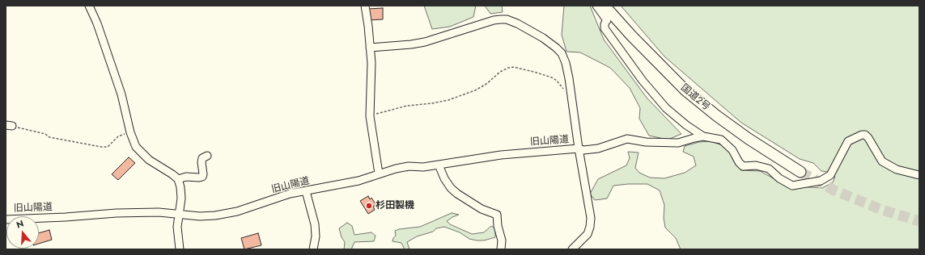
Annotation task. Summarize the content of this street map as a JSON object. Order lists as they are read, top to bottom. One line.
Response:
{"streets":{"highway":["国道2号"],"street":["旧山陽道"]},"places":["杉田製機"],"north":"top"}
